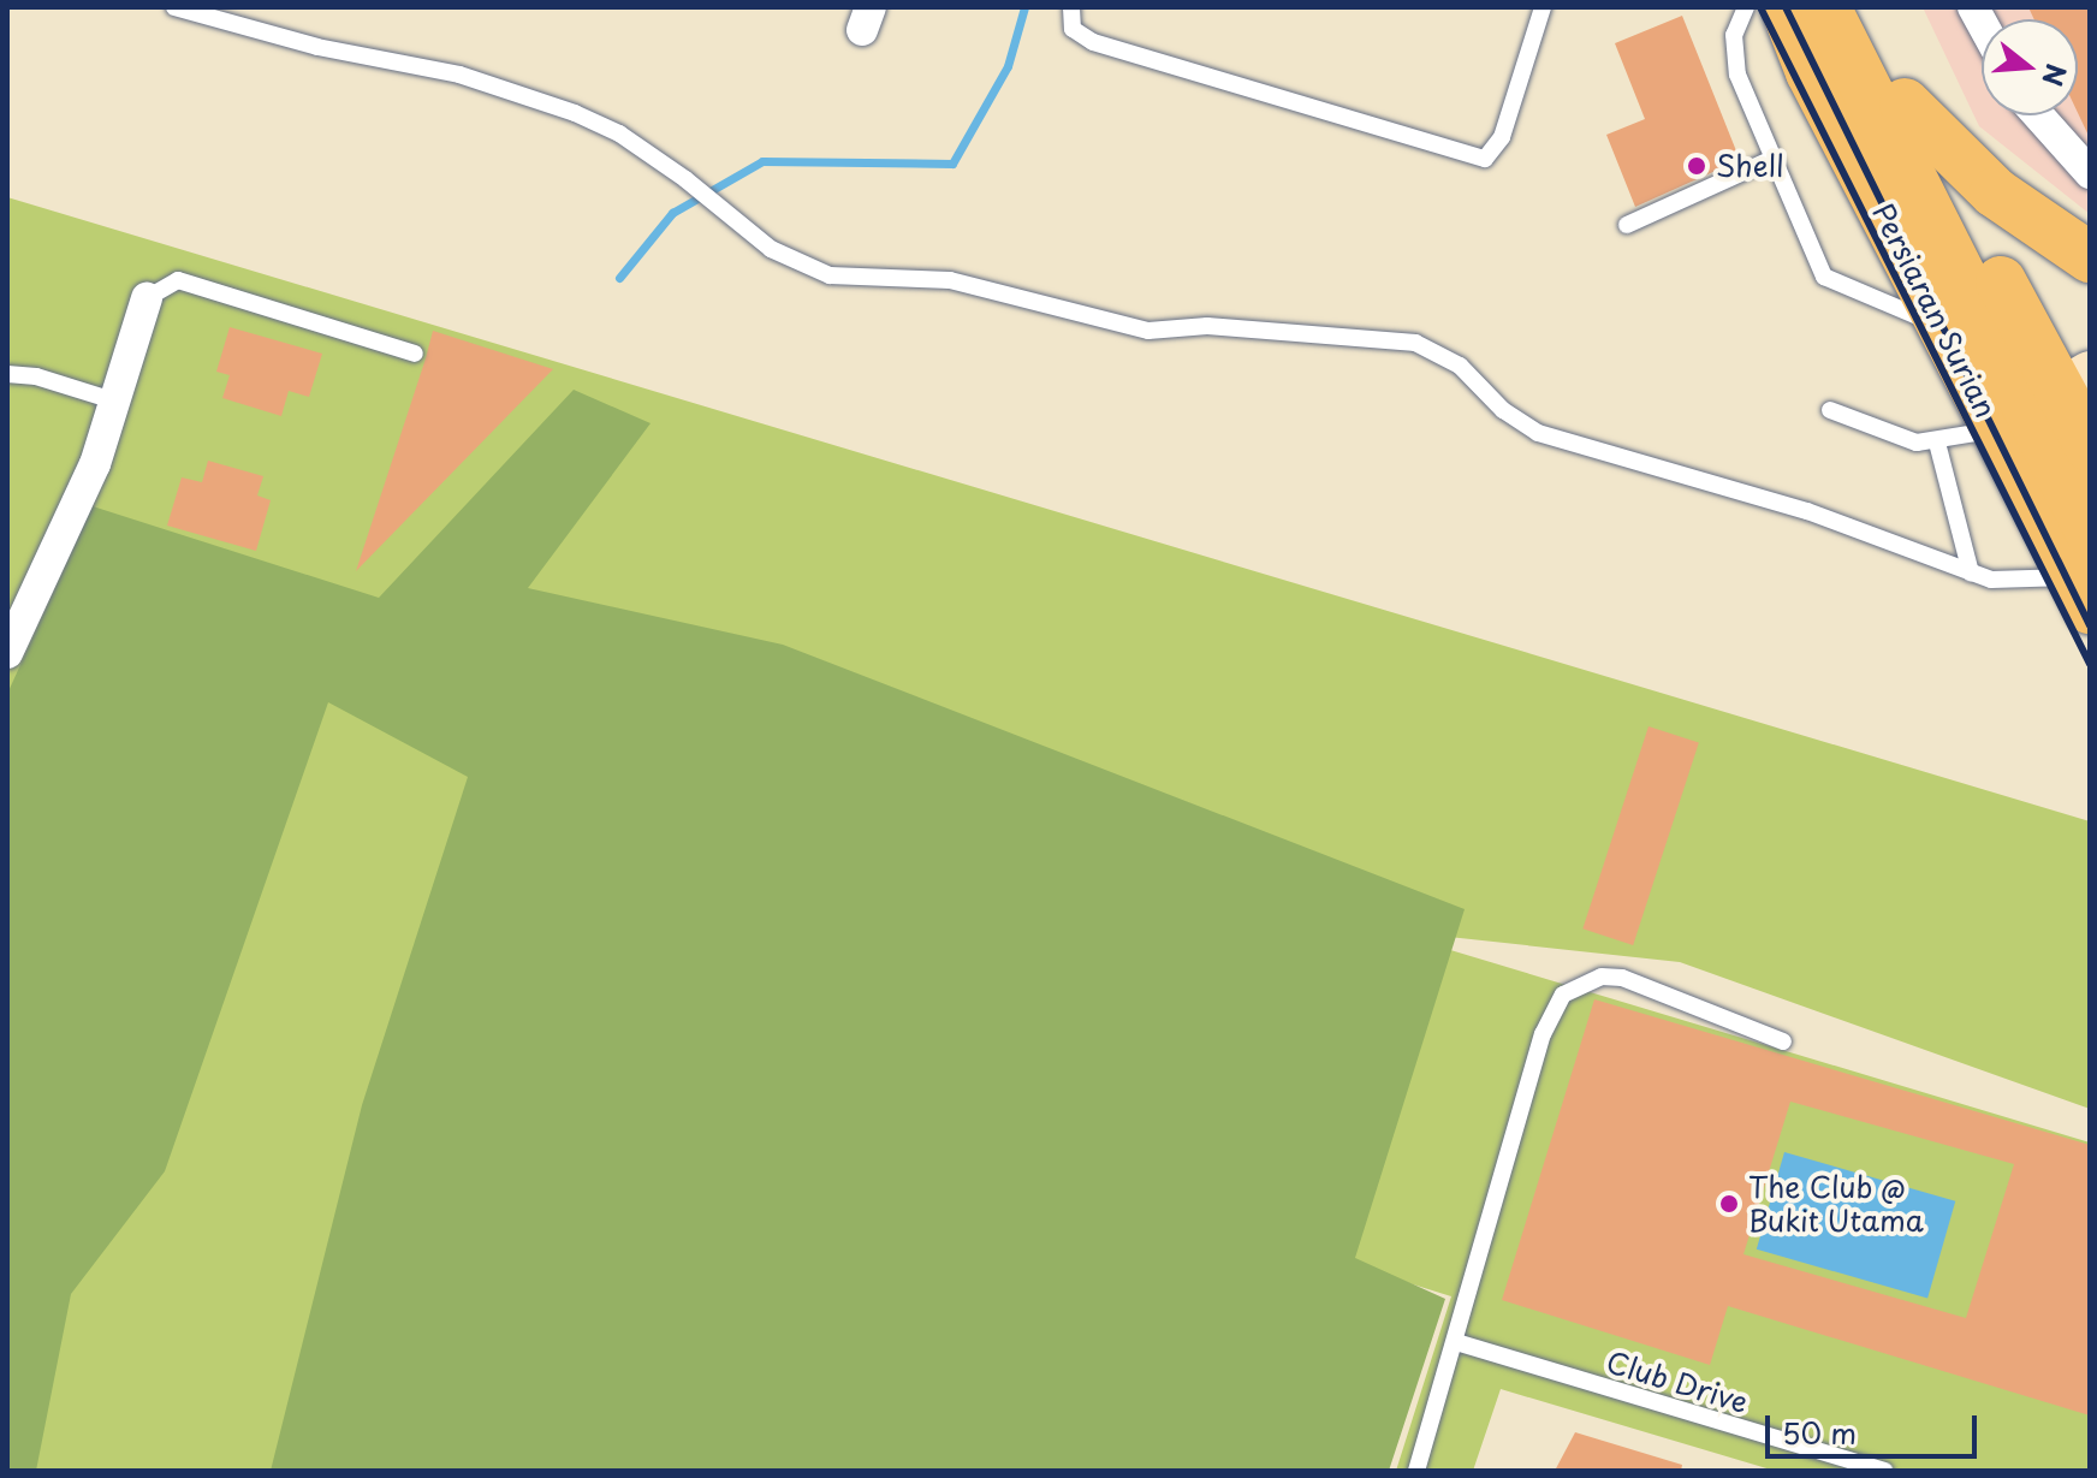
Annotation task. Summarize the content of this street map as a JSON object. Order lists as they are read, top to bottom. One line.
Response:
{"streets":{"main road":["Persiaran Surian"],"lane":["Club Drive"]},"places":["Shell","The Club @ Bukit Utama"],"scale_bar":"50 m","north":"right"}
